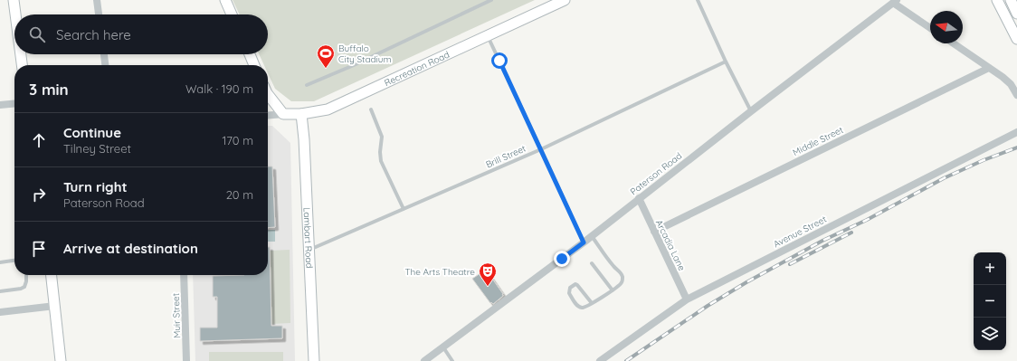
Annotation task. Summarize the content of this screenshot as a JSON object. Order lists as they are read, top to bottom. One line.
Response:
{"streets":{"street":["Recreation Road","Middle Street","Paterson Road","Avenue Street","Lambart Road","Arcadia Lane","Muir Street"],"lane":["Brill Street"]},"crossings":[["Recreation Road","Lambart Road"],["Middle Street","Arcadia Lane"],["Brill Street","Lambart Road"],["Paterson Road","Arcadia Lane"],["Avenue Street","Arcadia Lane"]],"places":{"sports":["Buffalo City Stadium"],"theatre":["The Arts Theatre"]},"north":"left","page":{"search":"Search here","heading":["3 min","Walk · 190 m"],"list":[["Continue","Tilney Street","170 m"],["Turn right","Paterson Road","20 m"],"Arrive at destination"],"map_buttons":["+","−"]}}
